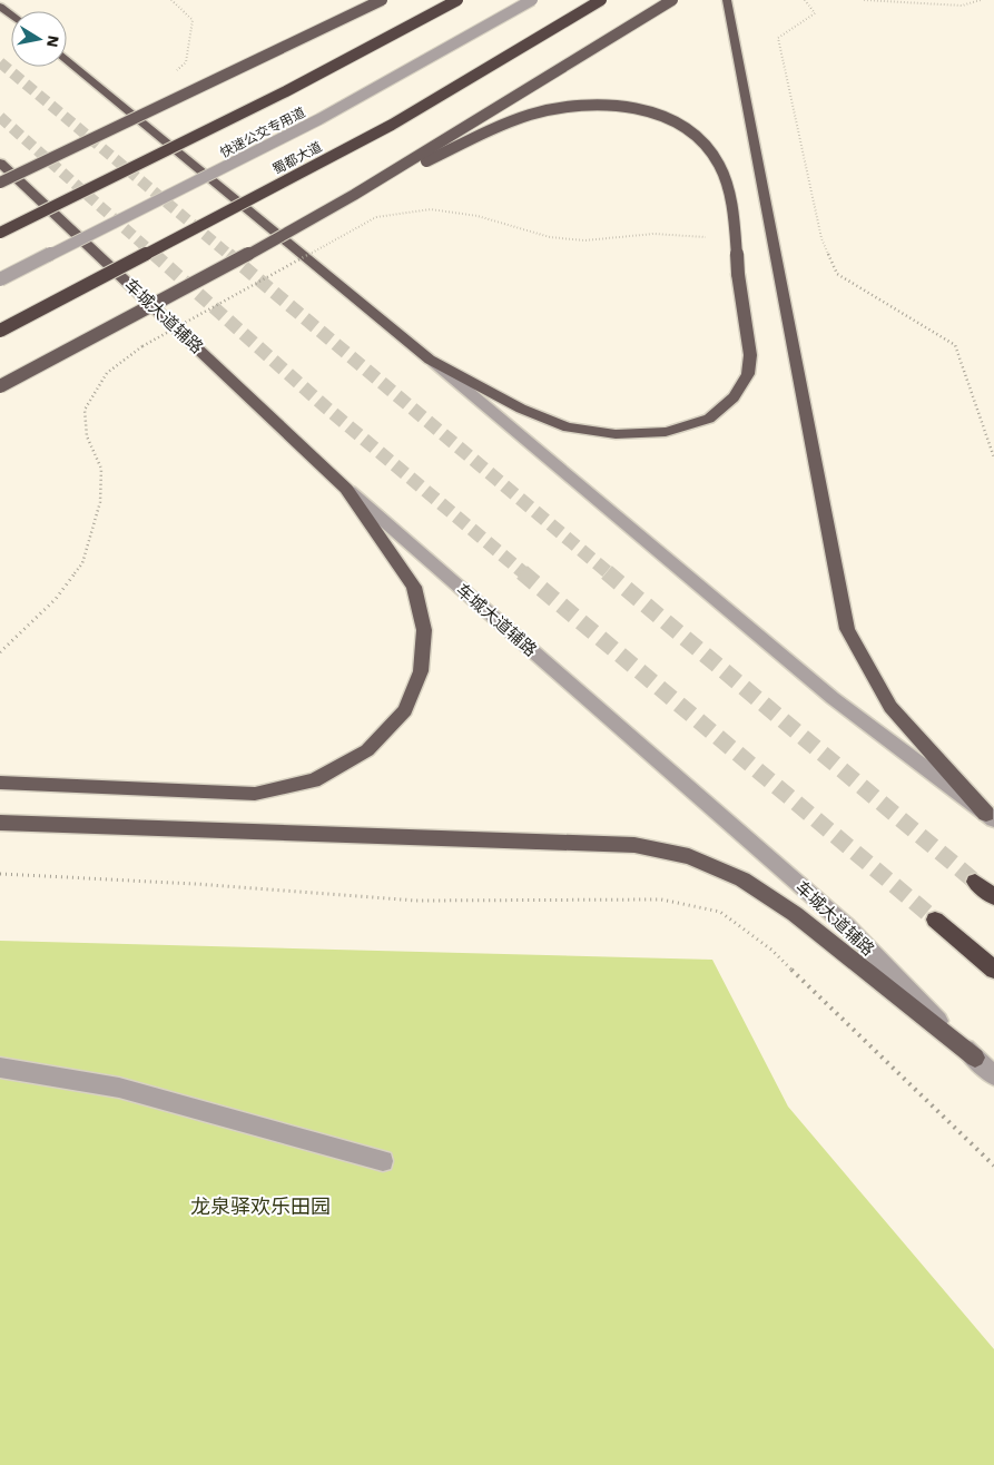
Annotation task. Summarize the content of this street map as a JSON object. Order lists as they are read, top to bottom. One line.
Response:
{"streets":{"highway":["蜀都大道"],"main road":["车城大道辅路"],"street":["快速公交专用道"]},"parks":["龙泉驿欢乐田园"],"north":"right"}
